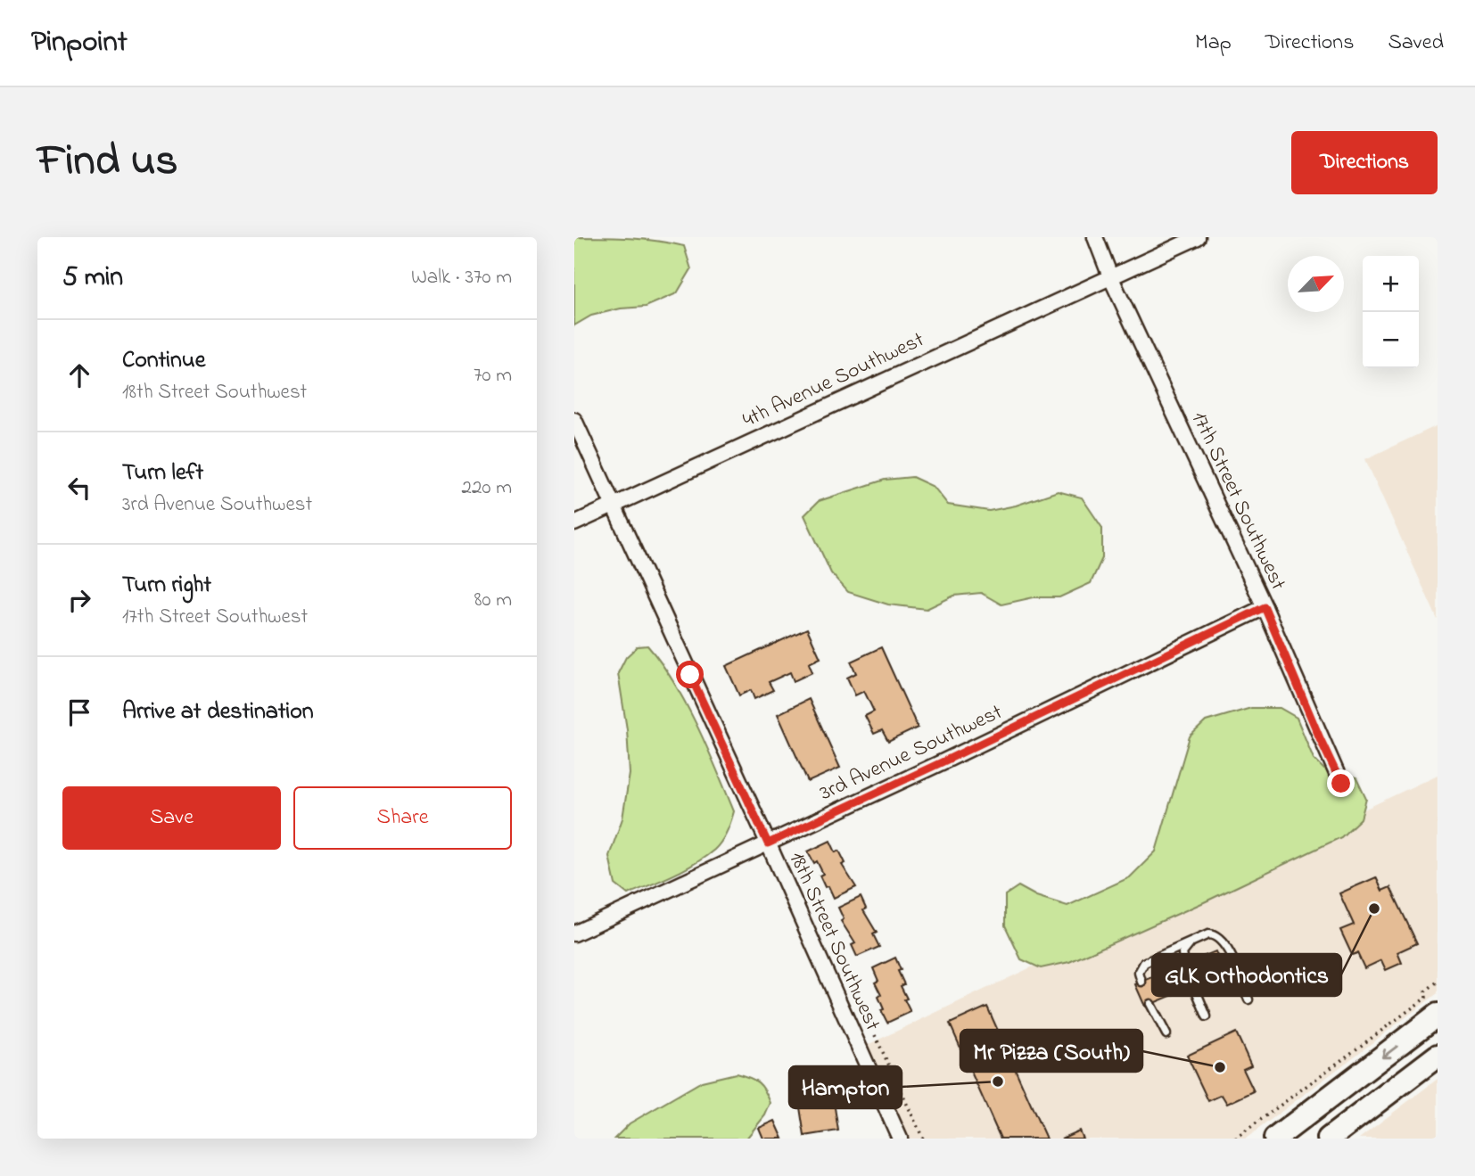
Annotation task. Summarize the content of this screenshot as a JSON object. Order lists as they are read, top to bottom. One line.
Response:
{"streets":{"street":["4th Avenue Southwest","17th Street Southwest","3rd Avenue Southwest","18th Street Southwest"]},"crossings":[["4th Avenue Southwest","17th Street Southwest"],["4th Avenue Southwest","18th Street Southwest"],["17th Street Southwest","3rd Avenue Southwest"],["3rd Avenue Southwest","18th Street Southwest"]],"places":["GLK Orthodontics","Mr Pizza (South)","Hampton"],"north":"top right","page":{"header":"Pinpoint","nav":["Map","Directions","Saved"],"title":"Find us","buttons":["Directions",["Save","Share"]],"heading":["5 min","Walk · 370 m"],"map_buttons":["+","−"],"list":[["Continue","18th Street Southwest","70 m"],["Turn left","3rd Avenue Southwest","220 m"],["Turn right","17th Street Southwest","80 m"],"Arrive at destination"]}}
